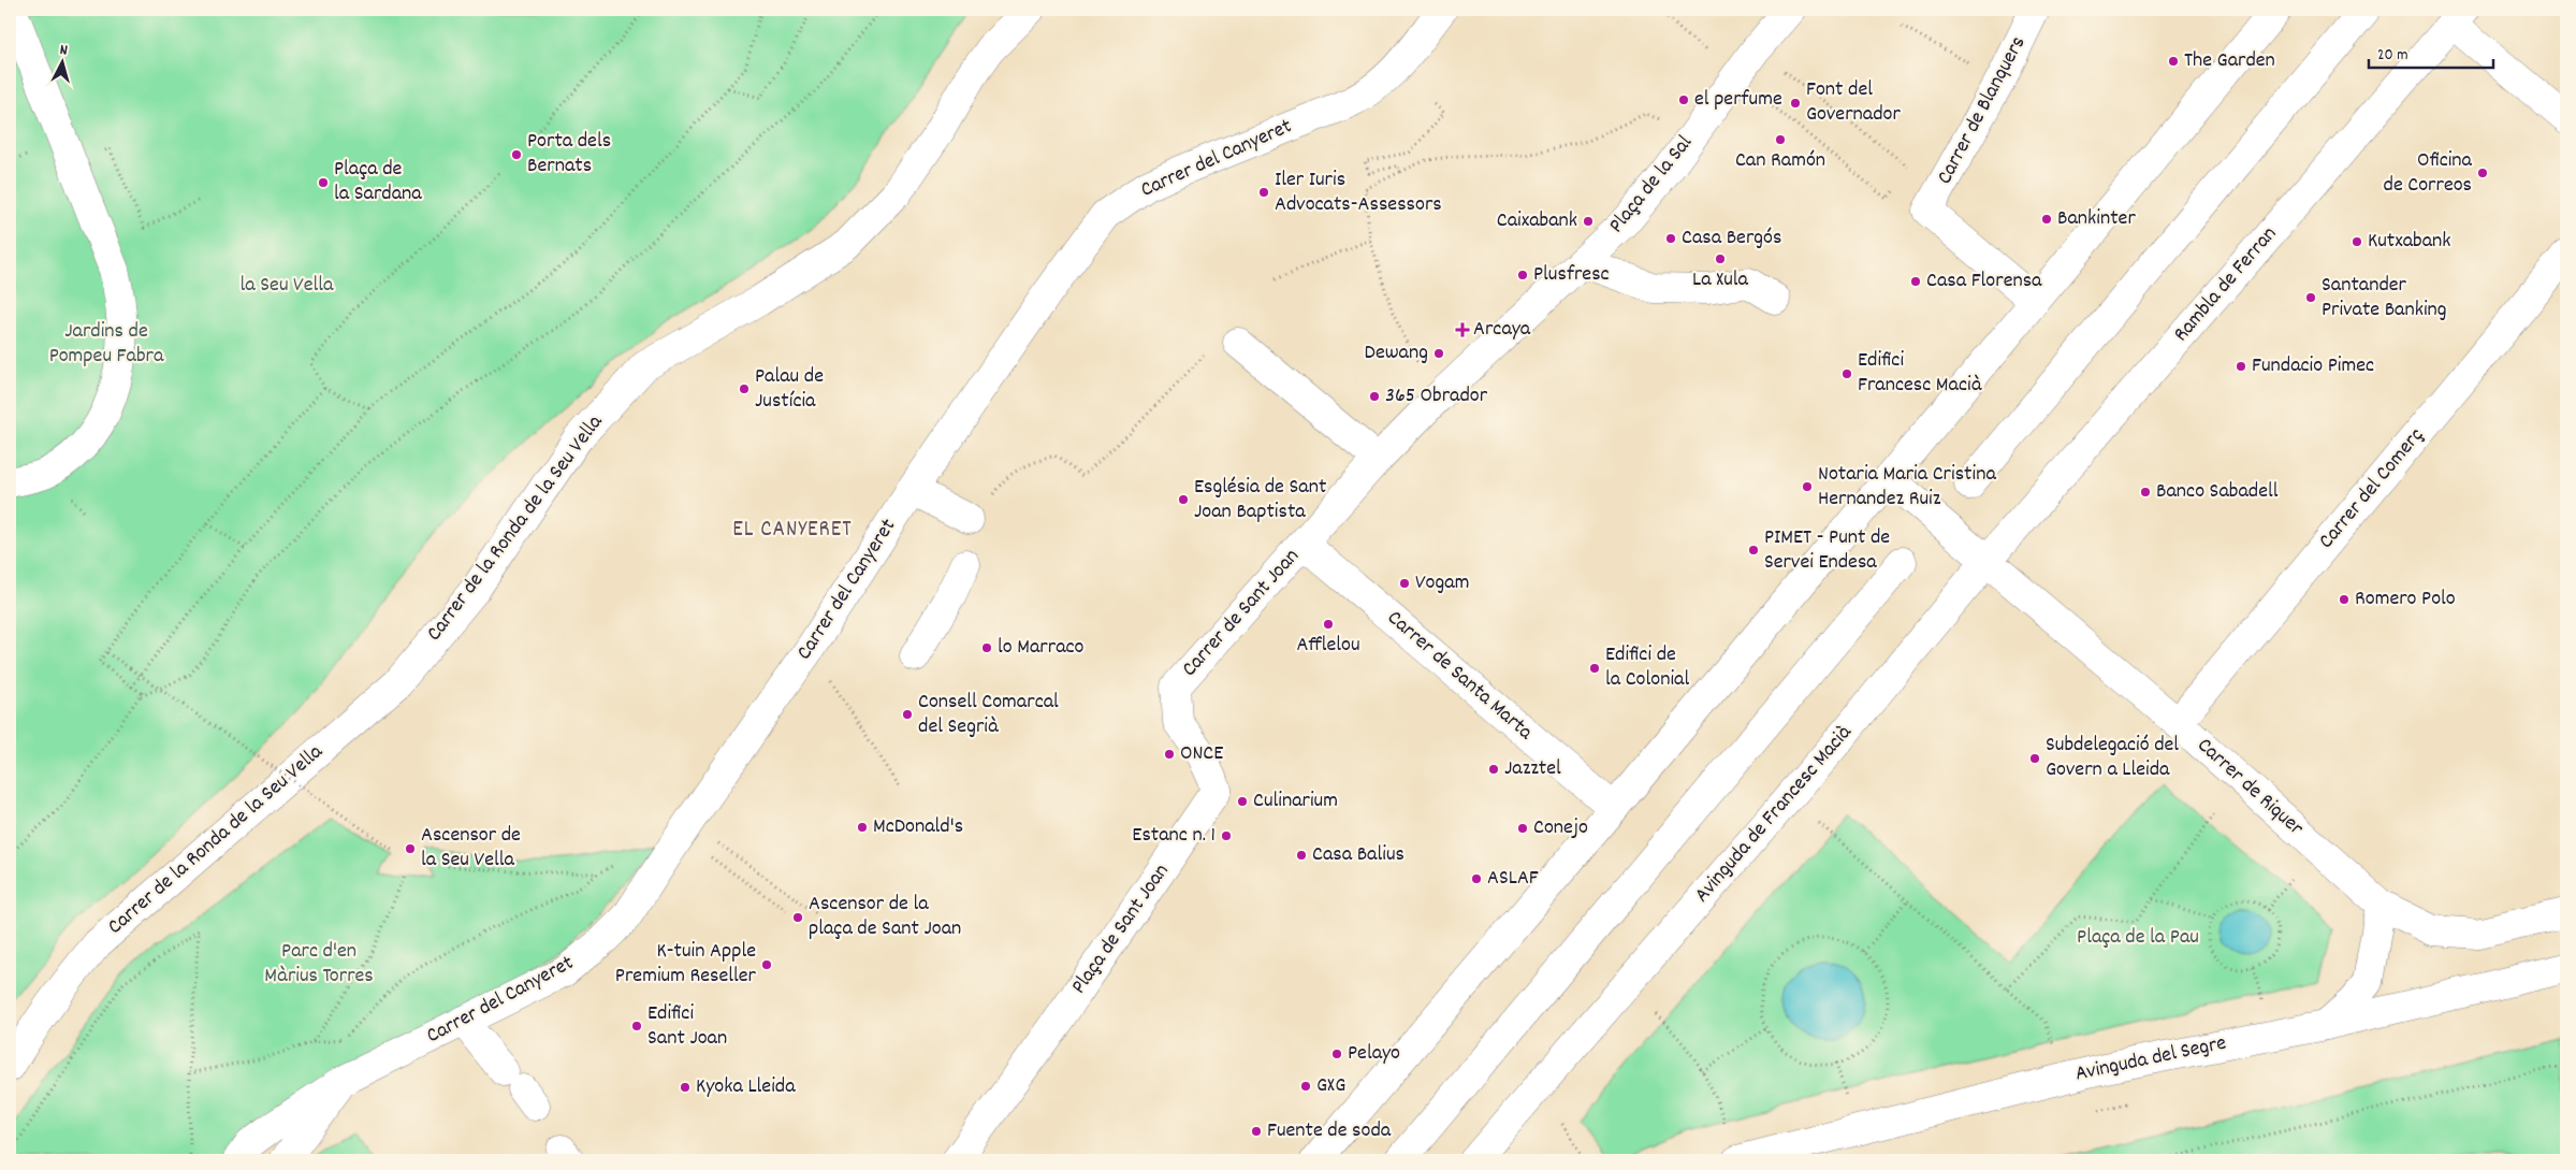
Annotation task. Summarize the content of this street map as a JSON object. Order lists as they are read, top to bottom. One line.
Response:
{"streets":{"street":["Carrer de Blanquers","Carrer del Canyeret","Plaça de la Sal","Rambla de Ferran","Carrer del Comerç","Carrer de la Ronda de la Seu Vella","Carrer de Sant Joan","Carrer de Santa Marta","Carrer de Riquer","Avinguda de Francesc Macià","Plaça de Sant Joan","Avinguda del Segre"]},"crossings":[["Plaça de la Sal","Carrer de Sant Joan"],["Rambla de Ferran","Carrer de Riquer"],["Rambla de Ferran","Avinguda de Francesc Macià"],["Carrer del Comerç","Carrer de Riquer"],["Carrer de Sant Joan","Carrer de Santa Marta"],["Carrer de Sant Joan","Plaça de Sant Joan"],["Carrer de Riquer","Avinguda de Francesc Macià"]],"districts":["EL CANYERET"],"parks":["la Seu Vella","Jardins de Pompeu Fabra","Plaça de la Pau","Parc d'en Màrius Torres"],"places":{"other":["The Garden","el perfume","Font del Governador","Can Ramón","Porta dels Bernats","Oficina de Correos","Plaça de la Sardana","Iler Iuris Advocats-Assessors","Bankinter","Caixabank","Casa Bergós","Kutxabank","La Xula","Plusfresc","Casa Florensa","Santander Private Banking","Dewang","Fundacio Pimec","Edifici Francesc Macià","Palau de Justícia","365 Obrador","Notaria Maria Cristina Hernandez Ruiz","Banco Sabadell","Església de Sant Joan Baptista","PIMET - Punt de Servei Endesa","Vogam","Romero Polo","Afflelou","lo Marraco","Edifici de la Colonial","Consell Comarcal del Segrià","ONCE","Subdelegació del Govern a Lleida","Jazztel","Culinarium","McDonald's","Conejo","Estanc n. 1","Ascensor de la Seu Vella","Casa Balius","ASLAF","Ascensor de la plaça de Sant Joan","K-tuin Apple Premium Reseller","Edifici Sant Joan","Pelayo","GXG","Kyoka Lleida","Fuente de soda"],"health":["Arcaya"]},"scale_bar":"20 m","north":"top"}
